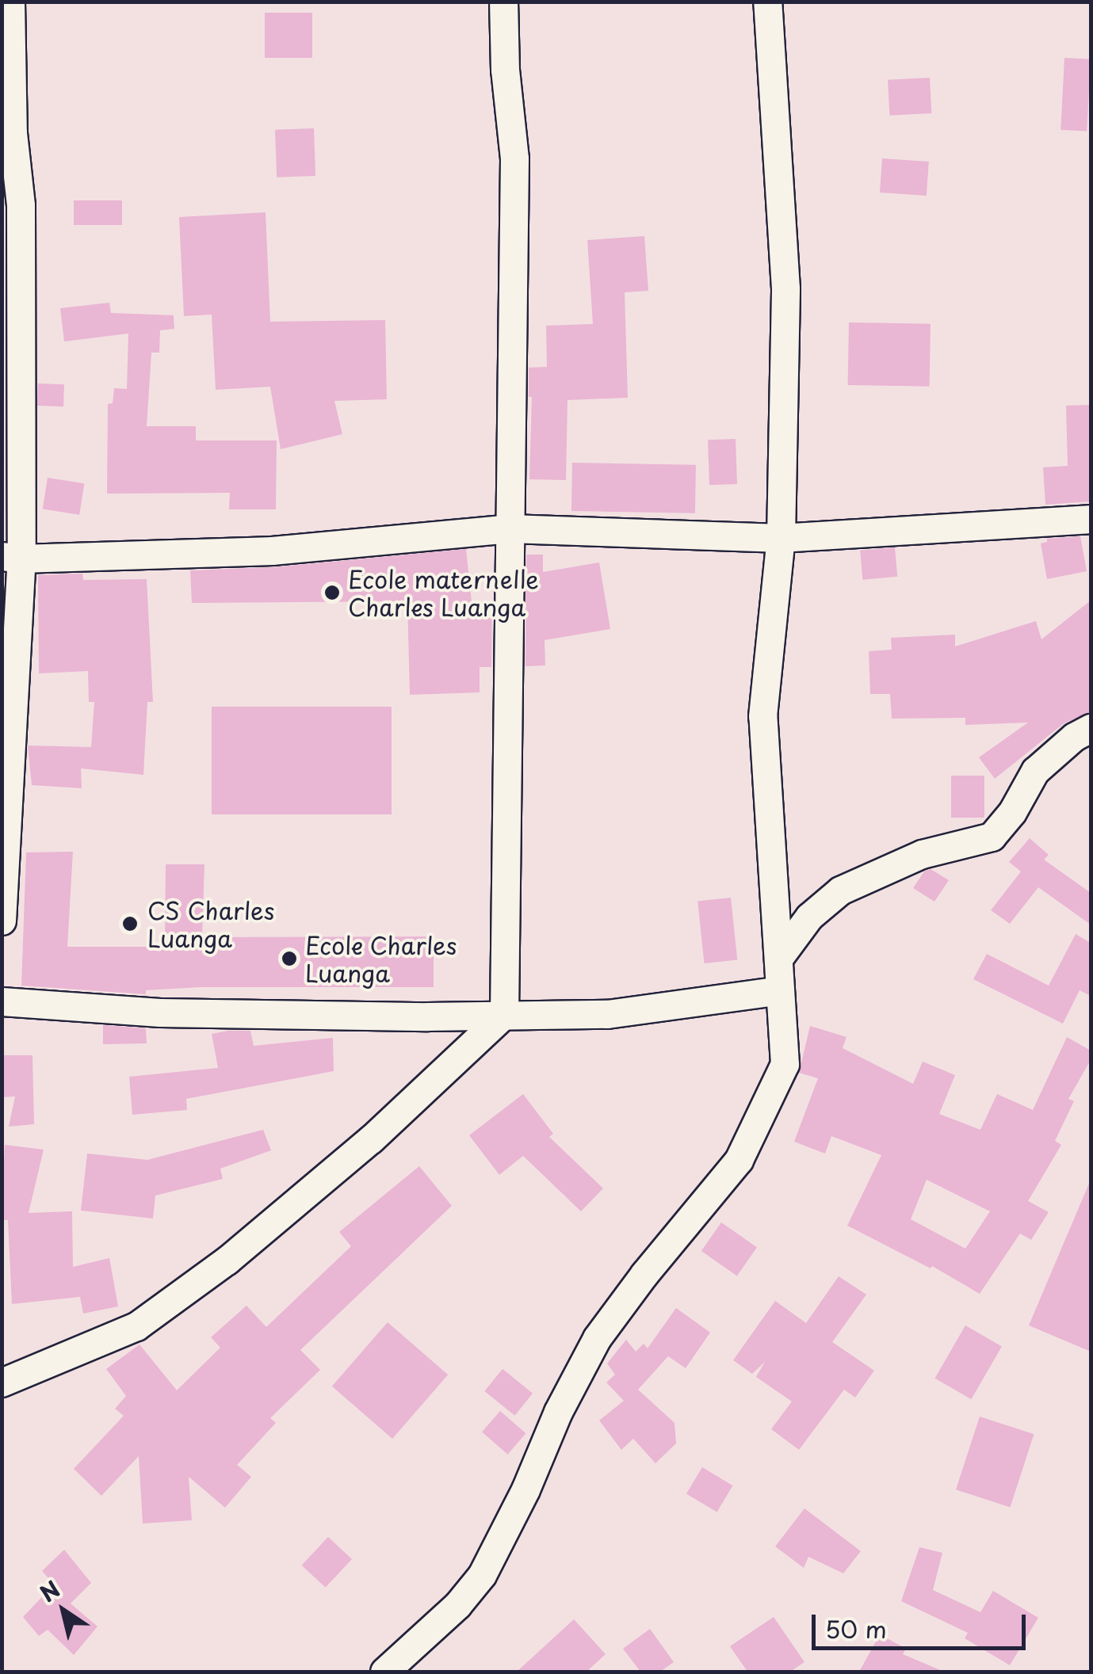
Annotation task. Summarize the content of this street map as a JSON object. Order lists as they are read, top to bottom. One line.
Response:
{"places":["Ecole maternelle Charles Luanga","CS Charles Luanga","Ecole Charles Luanga"],"scale_bar":"50 m","north":"top left"}
